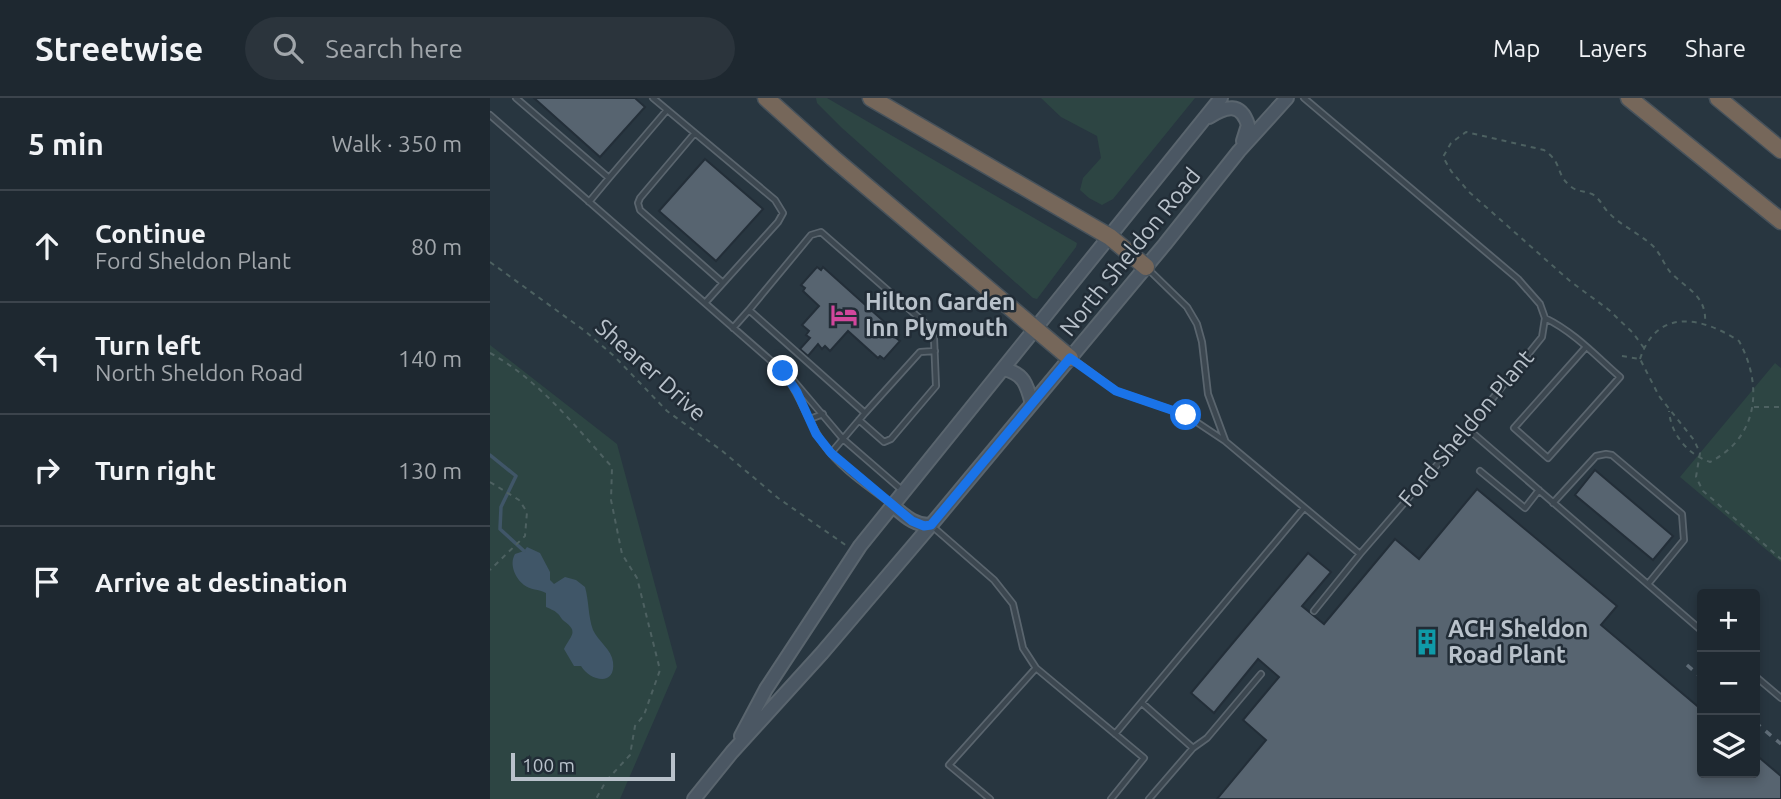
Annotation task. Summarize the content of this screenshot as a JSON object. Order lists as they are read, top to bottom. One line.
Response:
{"streets":{"main road":["North Sheldon Road"],"lane":["Ford Sheldon Plant"],"path":["Shearer Drive"]},"crossings":[["North Sheldon Road","Shearer Drive"]],"places":{"hotel":["Hilton Garden Inn Plymouth"],"building":["ACH Sheldon Road Plant"]},"scale_bar":"100 m","page":{"header":"Streetwise","search":"Search here","nav":["Map","Layers","Share"],"heading":["5 min","Walk · 350 m"],"list":[["Continue","Ford Sheldon Plant","80 m"],["Turn left","North Sheldon Road","140 m"],["Turn right","130 m"],"Arrive at destination"],"map_buttons":["+","−"],"scale":"100 m"}}
